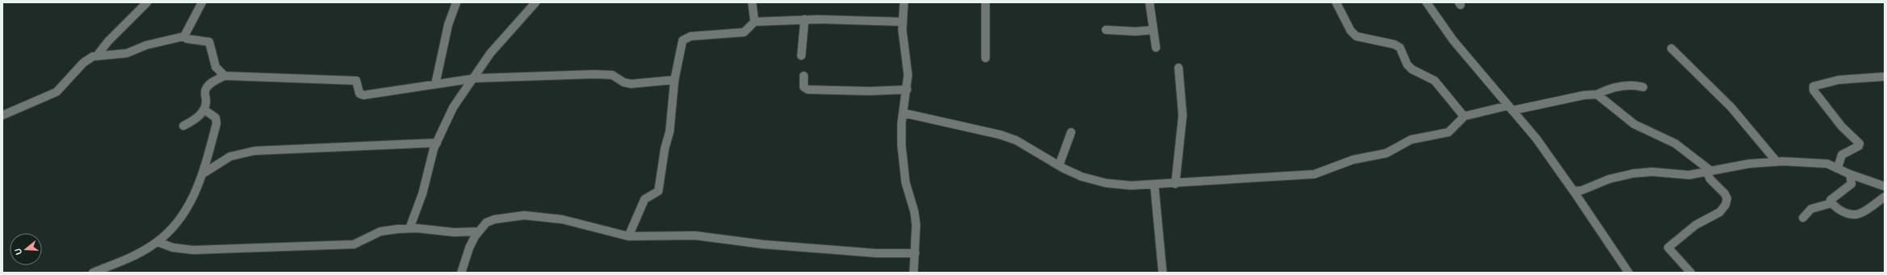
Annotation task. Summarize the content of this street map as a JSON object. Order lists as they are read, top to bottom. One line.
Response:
{"north":"left"}
